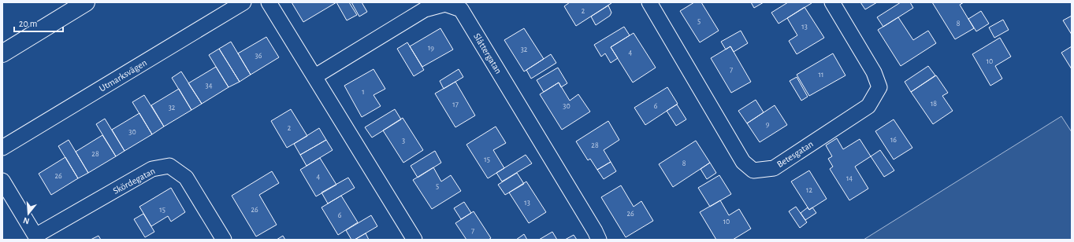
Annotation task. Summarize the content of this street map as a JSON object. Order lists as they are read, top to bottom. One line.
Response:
{"streets":{"street":["Slåttergatan","Utmarksvägen","Betesgatan","Skördegatan"]},"house_numbers":["2","5","8","13","19","32","4","36","10","7","11","34","1","18","17","30","6","32","9","2","30","16","3","28","28","15","8","26","4","14","5","12","13","15","26","26","6","10","7"],"scale_bar":"20 m","north":"bottom"}
